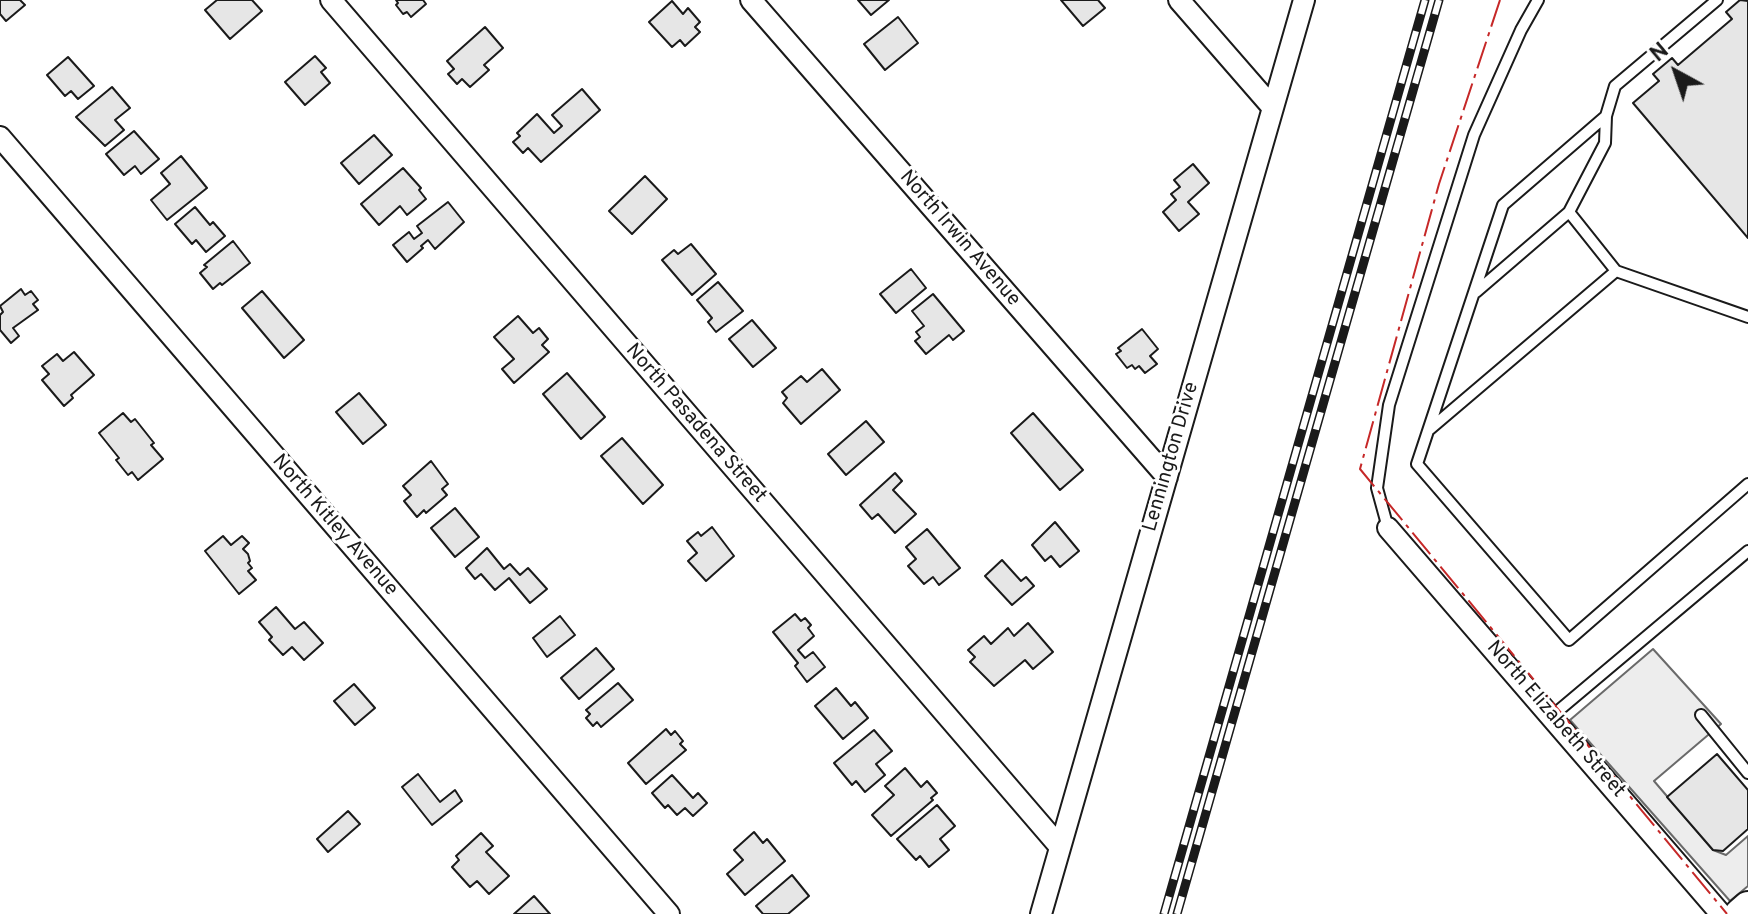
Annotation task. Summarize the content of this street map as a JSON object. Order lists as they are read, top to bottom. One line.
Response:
{"streets":{"street":["North Irwin Avenue","North Pasadena Street","Lennington Drive","North Kitley Avenue","North Elizabeth Street"]},"crossings":[["North Irwin Avenue","Lennington Drive"],["North Pasadena Street","Lennington Drive"]],"north":"top left"}
